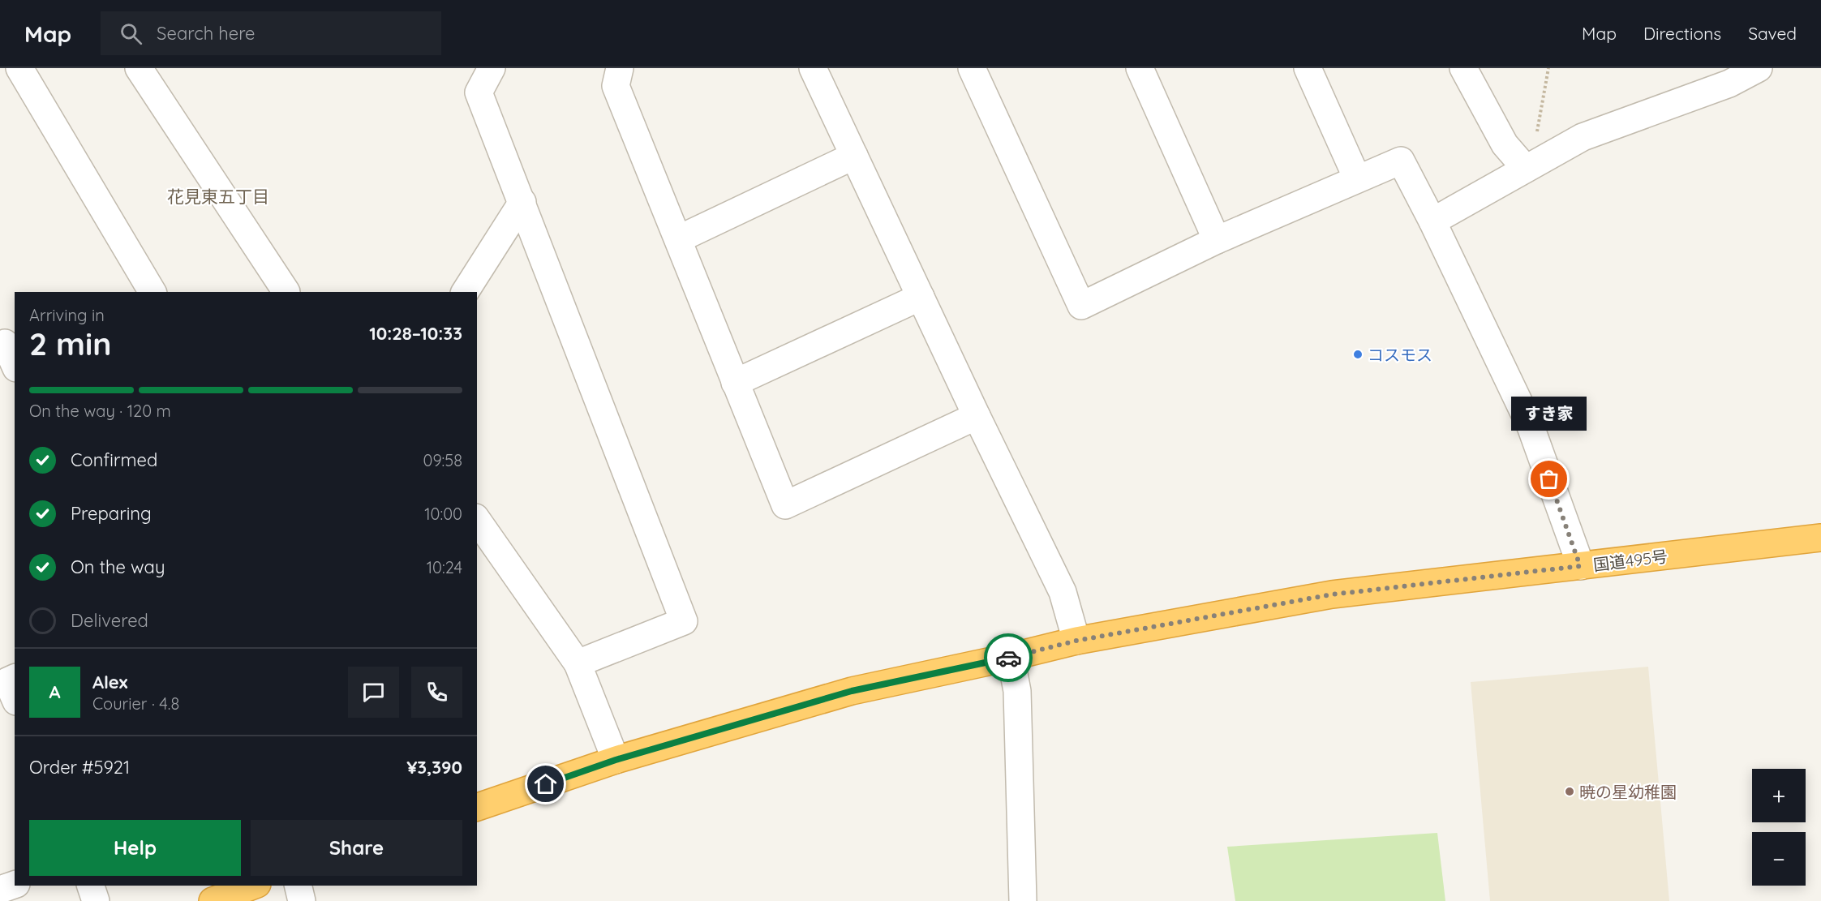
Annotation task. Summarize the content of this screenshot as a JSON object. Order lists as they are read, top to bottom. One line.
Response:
{"streets":{"highway":["国道495号"]},"districts":["花見東五丁目"],"places":["コスモス","すき家","暁の星幼稚園"],"page":{"header":"Map","search":"Search here","nav":["Map","Directions","Saved"],"heading":["2 min","Arriving in","10:28–10:33"],"panel":["Alex","Courier · 4.8","Order #5921","¥3,390"],"bar":"On the way · 120 m","bubble":"すき家","list":[["Confirmed","09:58"],["Preparing","10:00"],["On the way","10:24"],"Delivered"],"round":"A","map_buttons":["+","−"],"buttons":["Help","Share"]}}
